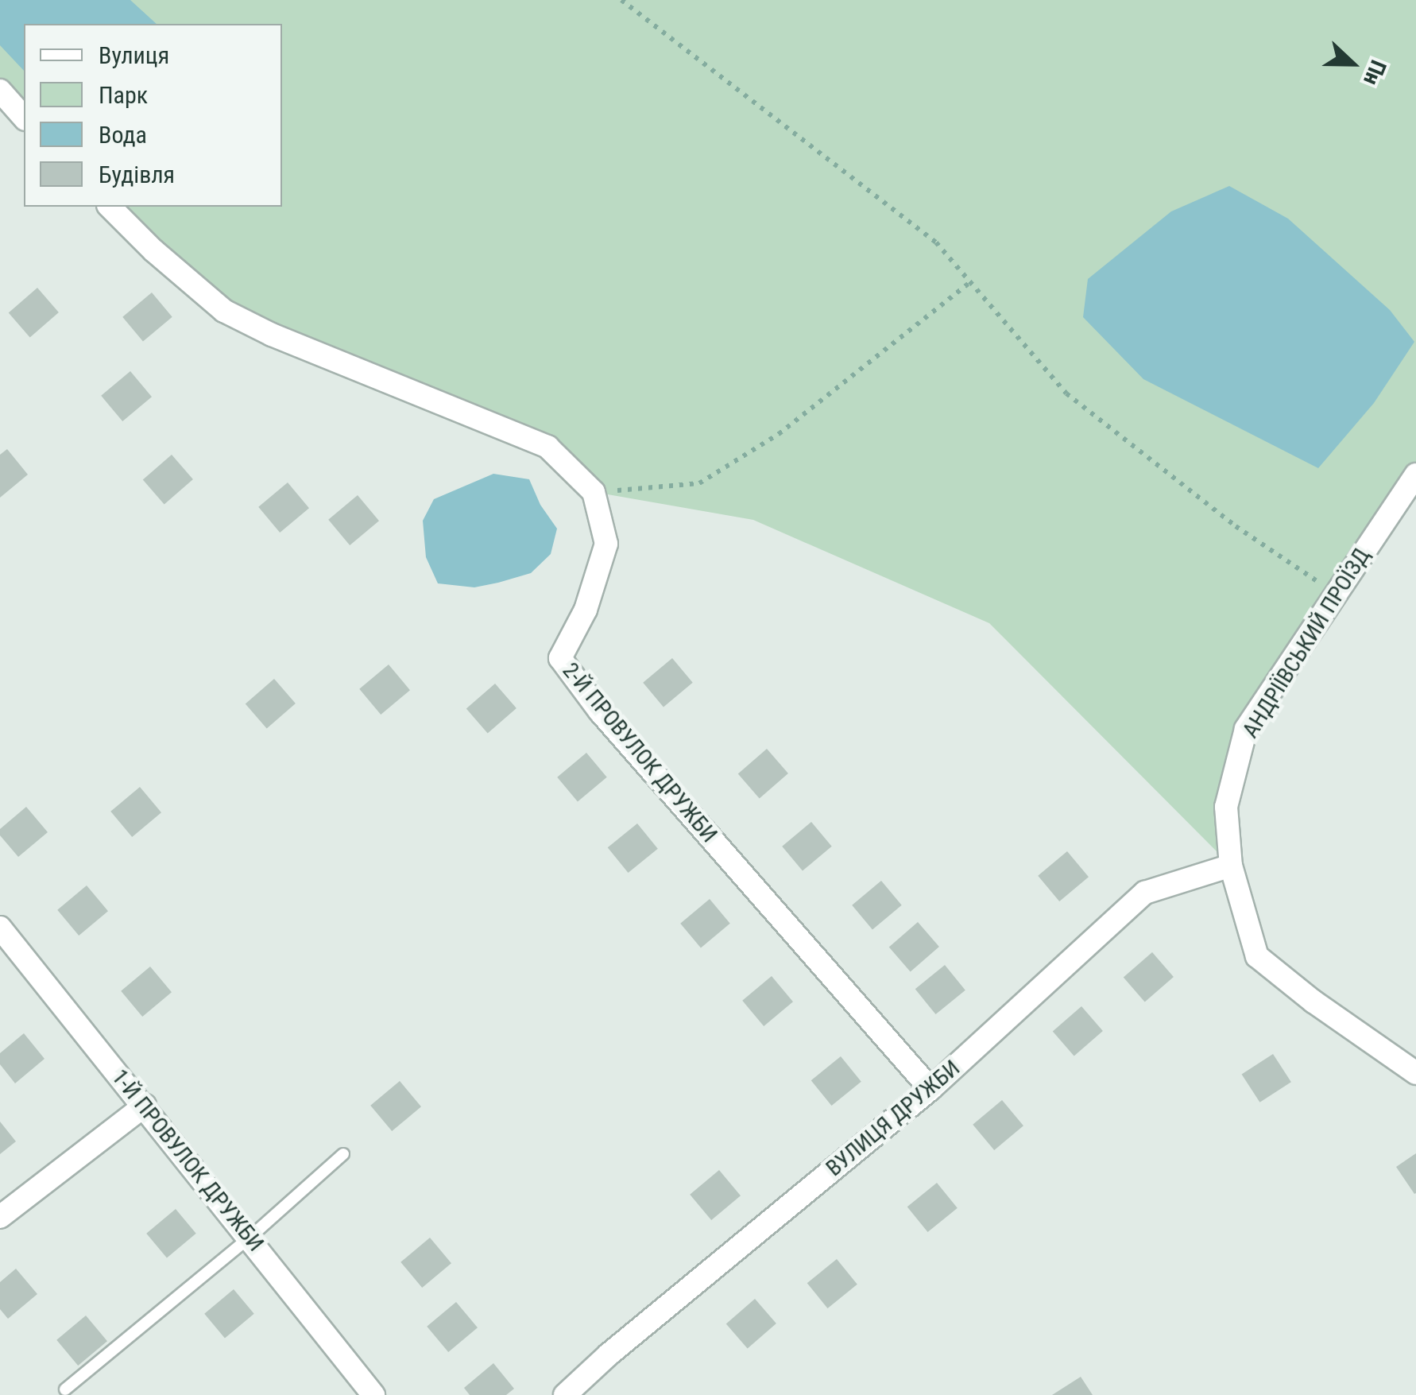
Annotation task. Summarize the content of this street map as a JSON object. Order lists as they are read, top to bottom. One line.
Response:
{"streets":{"street":["АНДРІЇВСЬКИЙ ПРОЇЗД","2-Й ПРОВУЛОК ДРУЖБИ","ВУЛИЦЯ ДРУЖБИ","1-Й ПРОВУЛОК ДРУЖБИ"]},"crossings":[["АНДРІЇВСЬКИЙ ПРОЇЗД","ВУЛИЦЯ ДРУЖБИ"],["2-Й ПРОВУЛОК ДРУЖБИ","ВУЛИЦЯ ДРУЖБИ"]],"legend":["Вулиця","Парк","Вода","Будівля"],"north":"right"}
